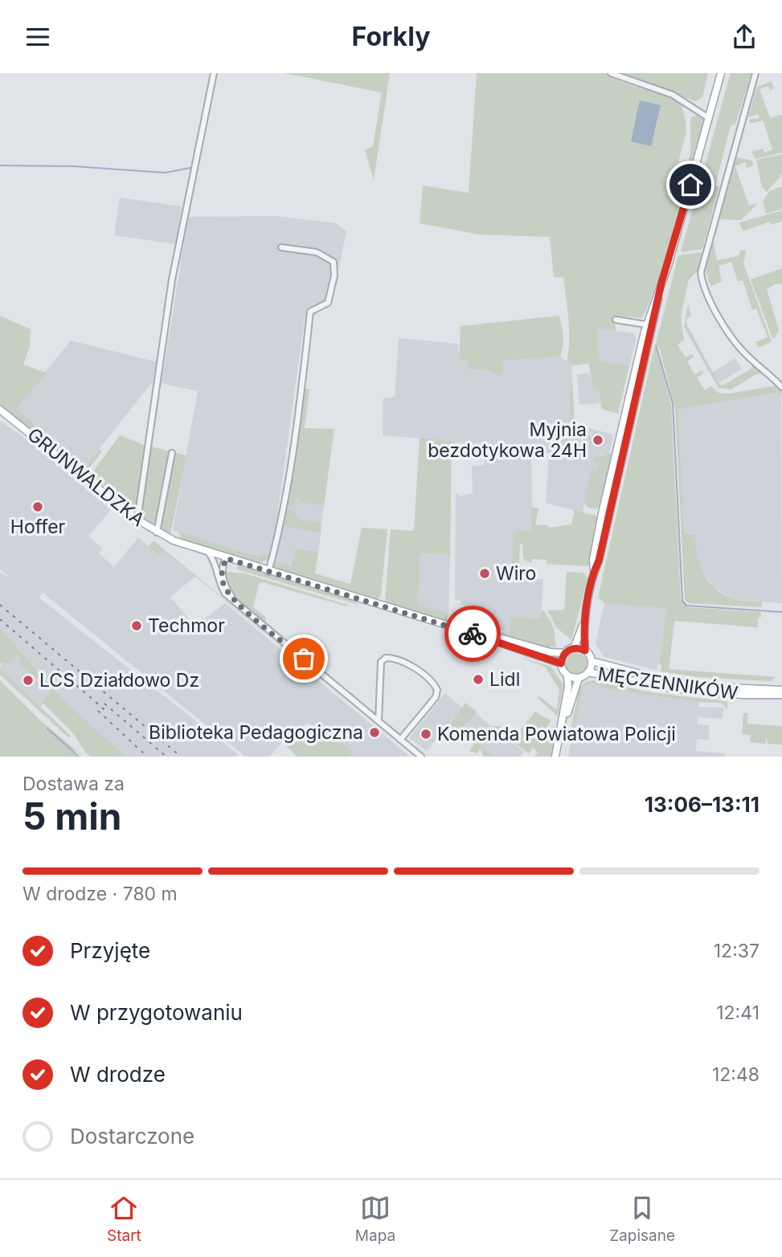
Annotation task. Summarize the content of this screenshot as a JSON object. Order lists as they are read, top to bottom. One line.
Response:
{"streets":{"main road":["GRUNWALDZKA","MĘCZENNIKÓW"]},"places":["Myjnia bezdotykowa 24H","Hoffer","Wiro","Techmor","Lidl","LCS Działdowo Dz","Biblioteka Pedagogiczna","Komenda Powiatowa Policji"],"page":{"header":"Forkly","heading":["5 min","Dostawa za","13:06–13:11"],"bar":"W drodze · 780 m","list":[["Przyjęte","12:37"],["W przygotowaniu","12:41"],["W drodze","12:48"],"Dostarczone"],"tabs":["Start","Mapa","Zapisane"]}}
